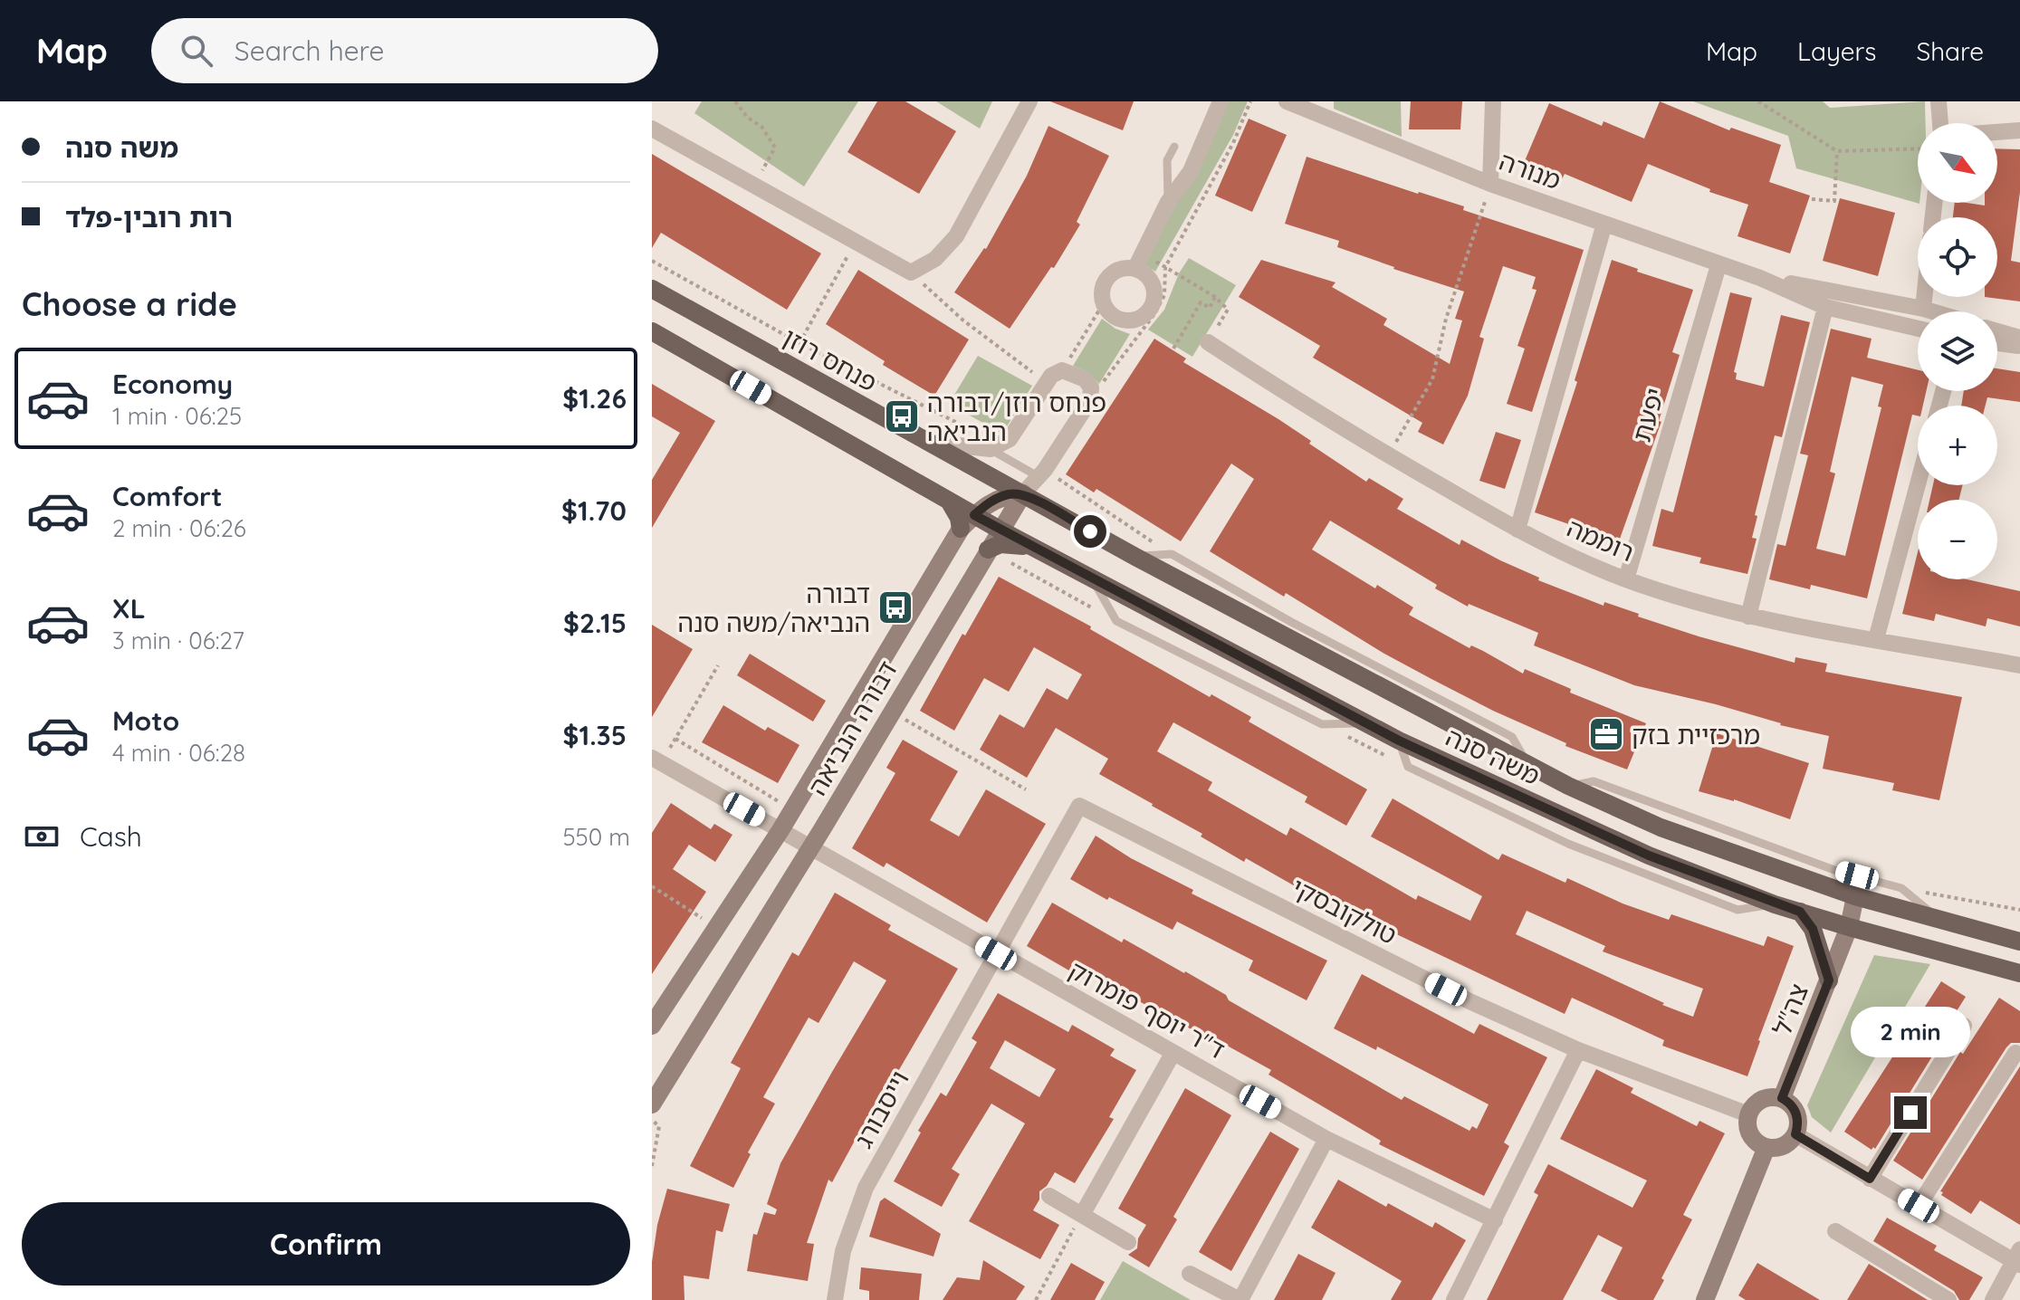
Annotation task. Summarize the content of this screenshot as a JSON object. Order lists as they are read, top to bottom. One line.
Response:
{"streets":{"main road":["פנחס רוזן","משה סנה"],"street":["מנורה","יפעת","רוממה","דבורה הנביאה","טולקובסקי","ד\"ר יוסף פומרוק","צה\"ל","וייסבורג"]},"crossings":[["מנורה","יפעת"],["פנחס רוזן","דבורה הנביאה"],["פנחס רוזן","משה סנה"],["יפעת","רוממה"],["דבורה הנביאה","משה סנה"],["דבורה הנביאה","ד\"ר יוסף פומרוק"],["משה סנה","צה\"ל"],["טולקובסקי","ד\"ר יוסף פומרוק"],["טולקובסקי","צה\"ל"],["טולקובסקי","וייסבורג"],["ד\"ר יוסף פומרוק","וייסבורג"]],"places":{"bus stop":["פנחס רוזן/דבורה הנביאה","דבורה הנביאה/משה סנה"],"office":["מרכזיית בזק"]},"north":"bottom right","page":{"header":"Map","search":"Search here","nav":["Map","Layers","Share"],"banner":["משה סנה","רות רובין-פלד"],"map_buttons":["+","−"],"heading":"Choose a ride","list":[{"name":"Economy","note":"1 min · 06:25","value":"$1.26"},{"name":"Comfort","note":"2 min · 06:26","value":"$1.70"},{"name":"XL","note":"3 min · 06:27","value":"$2.15"},{"name":"Moto","note":"4 min · 06:28","value":"$1.35"}],"pay":["Cash","550 m"],"bubble":"2 min","buttons":"Confirm"}}
